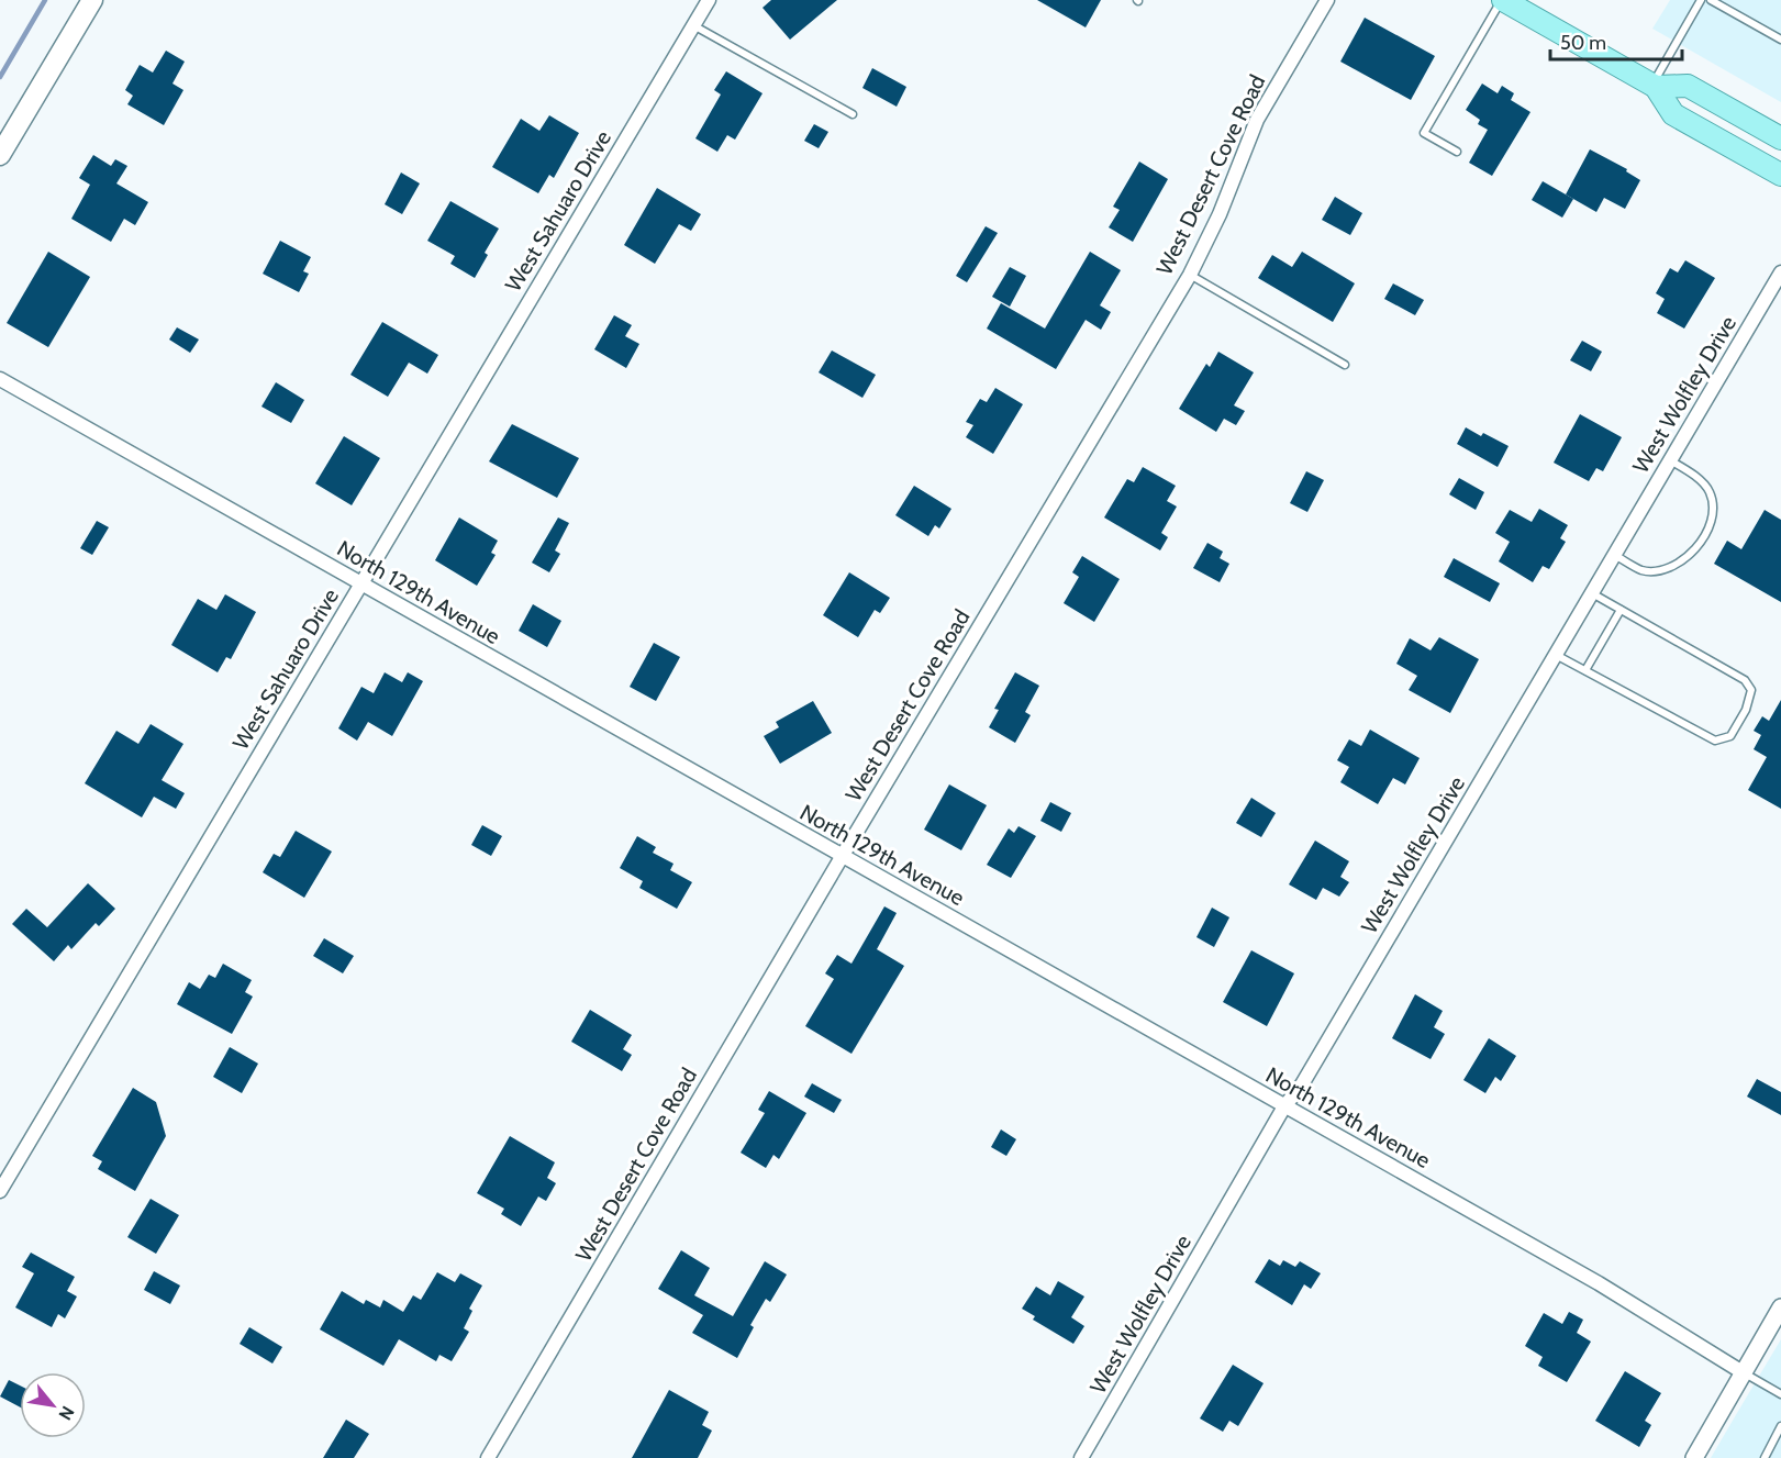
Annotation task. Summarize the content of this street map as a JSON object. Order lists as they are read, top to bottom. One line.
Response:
{"streets":{"street":["West Desert Cove Road","West Sahuaro Drive","West Wolfley Drive","North 129th Avenue"]},"crossings":[["West Desert Cove Road","North 129th Avenue"],["West Sahuaro Drive","North 129th Avenue"],["West Wolfley Drive","North 129th Avenue"]],"scale_bar":"50 m","north":"bottom right"}
